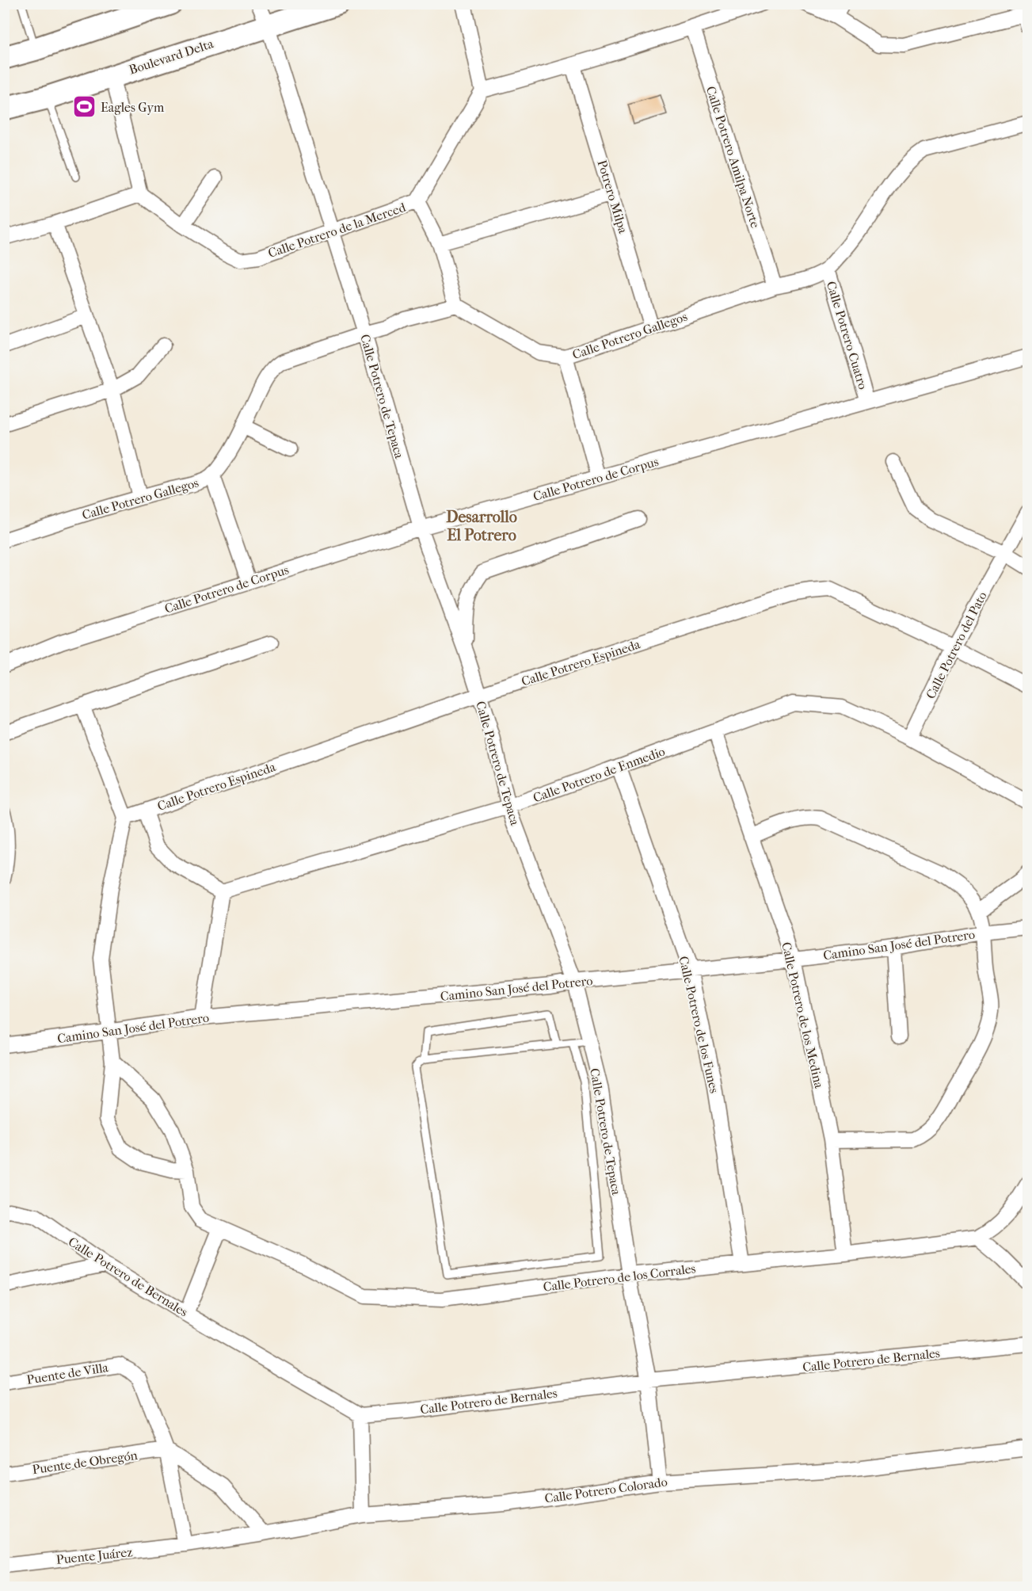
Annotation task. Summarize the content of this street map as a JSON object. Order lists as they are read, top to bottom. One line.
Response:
{"streets":{"main road":["Boulevard Delta"],"street":["Calle Potrero Amilpa Norte","Potrero Milpa","Calle Potrero de la Merced","Calle Potrero Gallegos","Calle Potrero Cuatro","Calle Potrero de Tepaca","Calle Potrero de Corpus","Calle Potrero del Pato","Calle Potrero Espineda","Calle Potrero de Enmedio","Camino San José del Potrero","Calle Potrero de los Medina","Calle Potrero de los Funes","Calle Potrero de Bernales","Calle Potrero de los Corrales","Puente de Villa","Puente de Obregón","Calle Potrero Colorado","Puente Juárez"]},"crossings":[["Boulevard Delta","Calle Potrero de Tepaca"],["Calle Potrero Amilpa Norte","Calle Potrero Gallegos"],["Potrero Milpa","Calle Potrero Gallegos"],["Calle Potrero de la Merced","Calle Potrero de Tepaca"],["Calle Potrero Gallegos","Calle Potrero Cuatro"],["Calle Potrero Gallegos","Calle Potrero de Tepaca"],["Calle Potrero Cuatro","Calle Potrero de Corpus"],["Calle Potrero de Tepaca","Calle Potrero de Corpus"],["Calle Potrero de Tepaca","Calle Potrero Espineda"],["Calle Potrero de Tepaca","Calle Potrero de Enmedio"],["Calle Potrero de Tepaca","Camino San José del Potrero"],["Calle Potrero de Tepaca","Calle Potrero de Bernales"],["Calle Potrero de Tepaca","Calle Potrero de los Corrales"],["Calle Potrero de Tepaca","Calle Potrero Colorado"],["Calle Potrero del Pato","Calle Potrero Espineda"],["Calle Potrero del Pato","Calle Potrero de Enmedio"],["Calle Potrero de Enmedio","Calle Potrero de los Medina"],["Calle Potrero de Enmedio","Calle Potrero de los Funes"],["Camino San José del Potrero","Calle Potrero de los Medina"],["Camino San José del Potrero","Calle Potrero de los Funes"],["Calle Potrero de los Medina","Calle Potrero de los Corrales"],["Calle Potrero de los Funes","Calle Potrero de los Corrales"],["Puente de Villa","Puente de Obregón"],["Calle Potrero Colorado","Puente Juárez"]],"districts":["Desarrollo El Potrero"],"places":{"sports":["Eagles Gym"]}}
